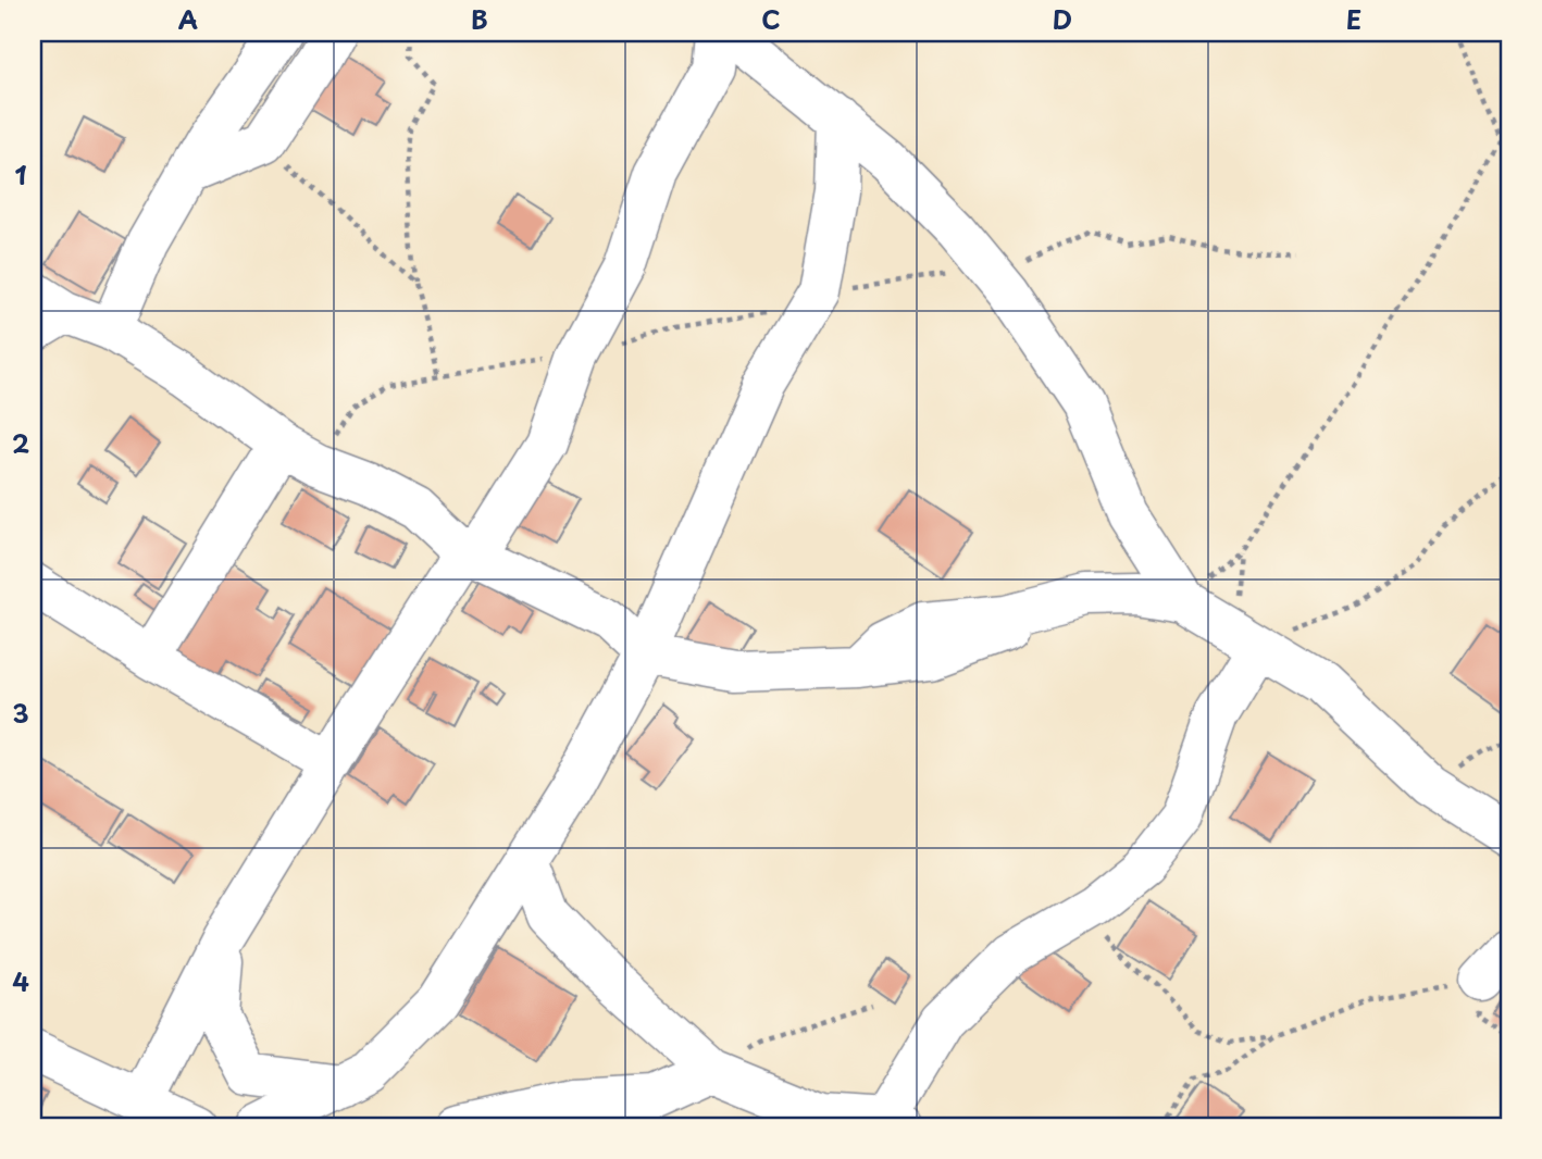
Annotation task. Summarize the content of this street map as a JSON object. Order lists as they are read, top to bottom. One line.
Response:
{"grid":{"columns":["A","B","C","D","E"],"rows":["1","2","3","4"]}}
